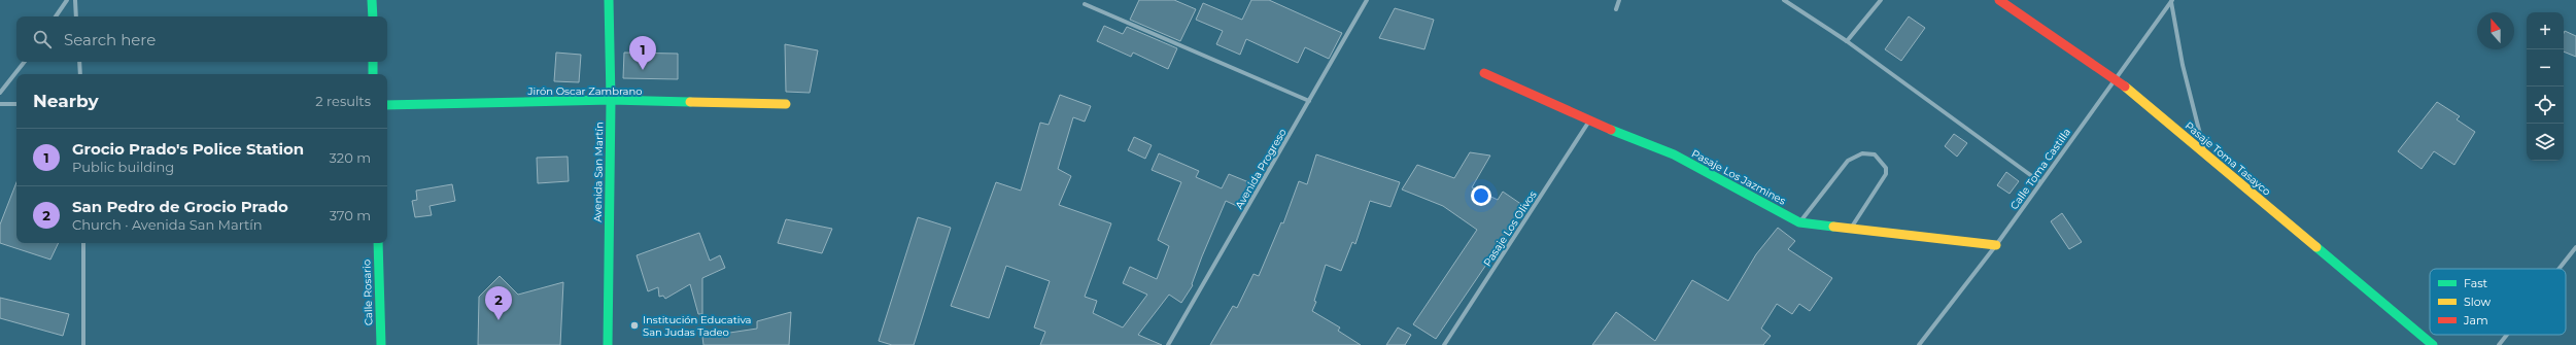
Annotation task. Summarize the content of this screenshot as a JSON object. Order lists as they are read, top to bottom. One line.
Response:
{"streets":{"street":["Jirón Oscar Zambrano","Pasaje Toma Tasayco","Avenida Progreso","Calle Toma Castilla","Avenida San Martín","Pasaje Los Jazmines","Pasaje Los Olivos","Calle Rosario"]},"crossings":[["Jirón Oscar Zambrano","Avenida San Martín"],["Pasaje Toma Tasayco","Calle Toma Castilla"],["Calle Toma Castilla","Pasaje Los Jazmines"],["Pasaje Los Jazmines","Pasaje Los Olivos"]],"places":["Institución Educativa San Judas Tadeo"],"legend":["Fast","Slow","Jam"],"north":"top","page":{"map_buttons":["+","−"],"search":"Search here","pins":["1","2"],"heading":["Nearby","2 results"],"list":[{"mark":"1","name":"Grocio Prado's Police Station","note":"Public building","value":"320 m"},{"mark":"2","name":"San Pedro de Grocio Prado","note":"Church · Avenida San Martín","value":"370 m"}]}}
